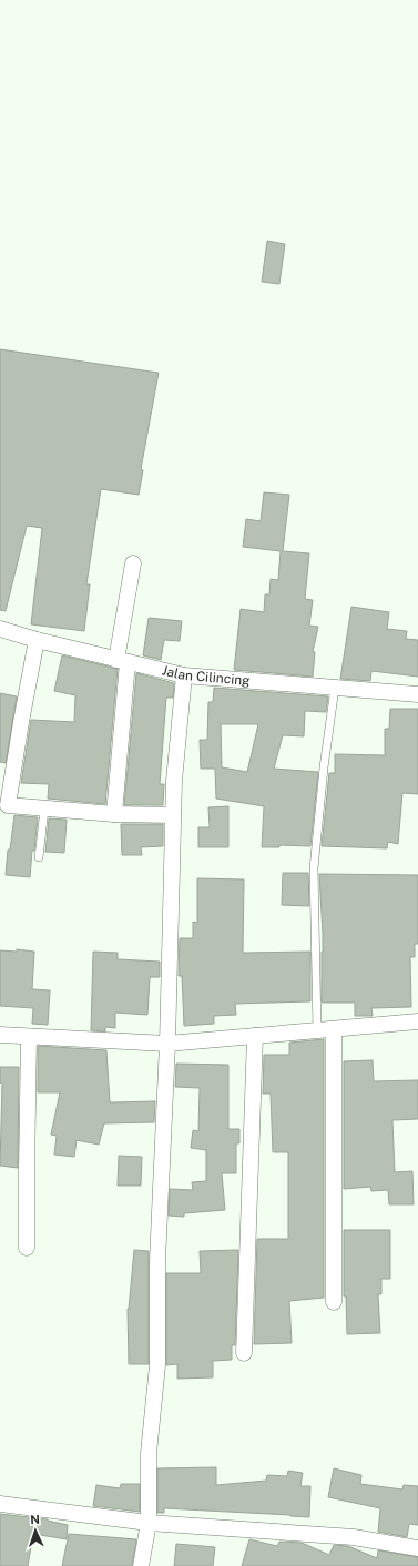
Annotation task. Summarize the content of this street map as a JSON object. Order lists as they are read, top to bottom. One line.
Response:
{"streets":{"street":["Jalan Cilincing"]},"north":"top"}
